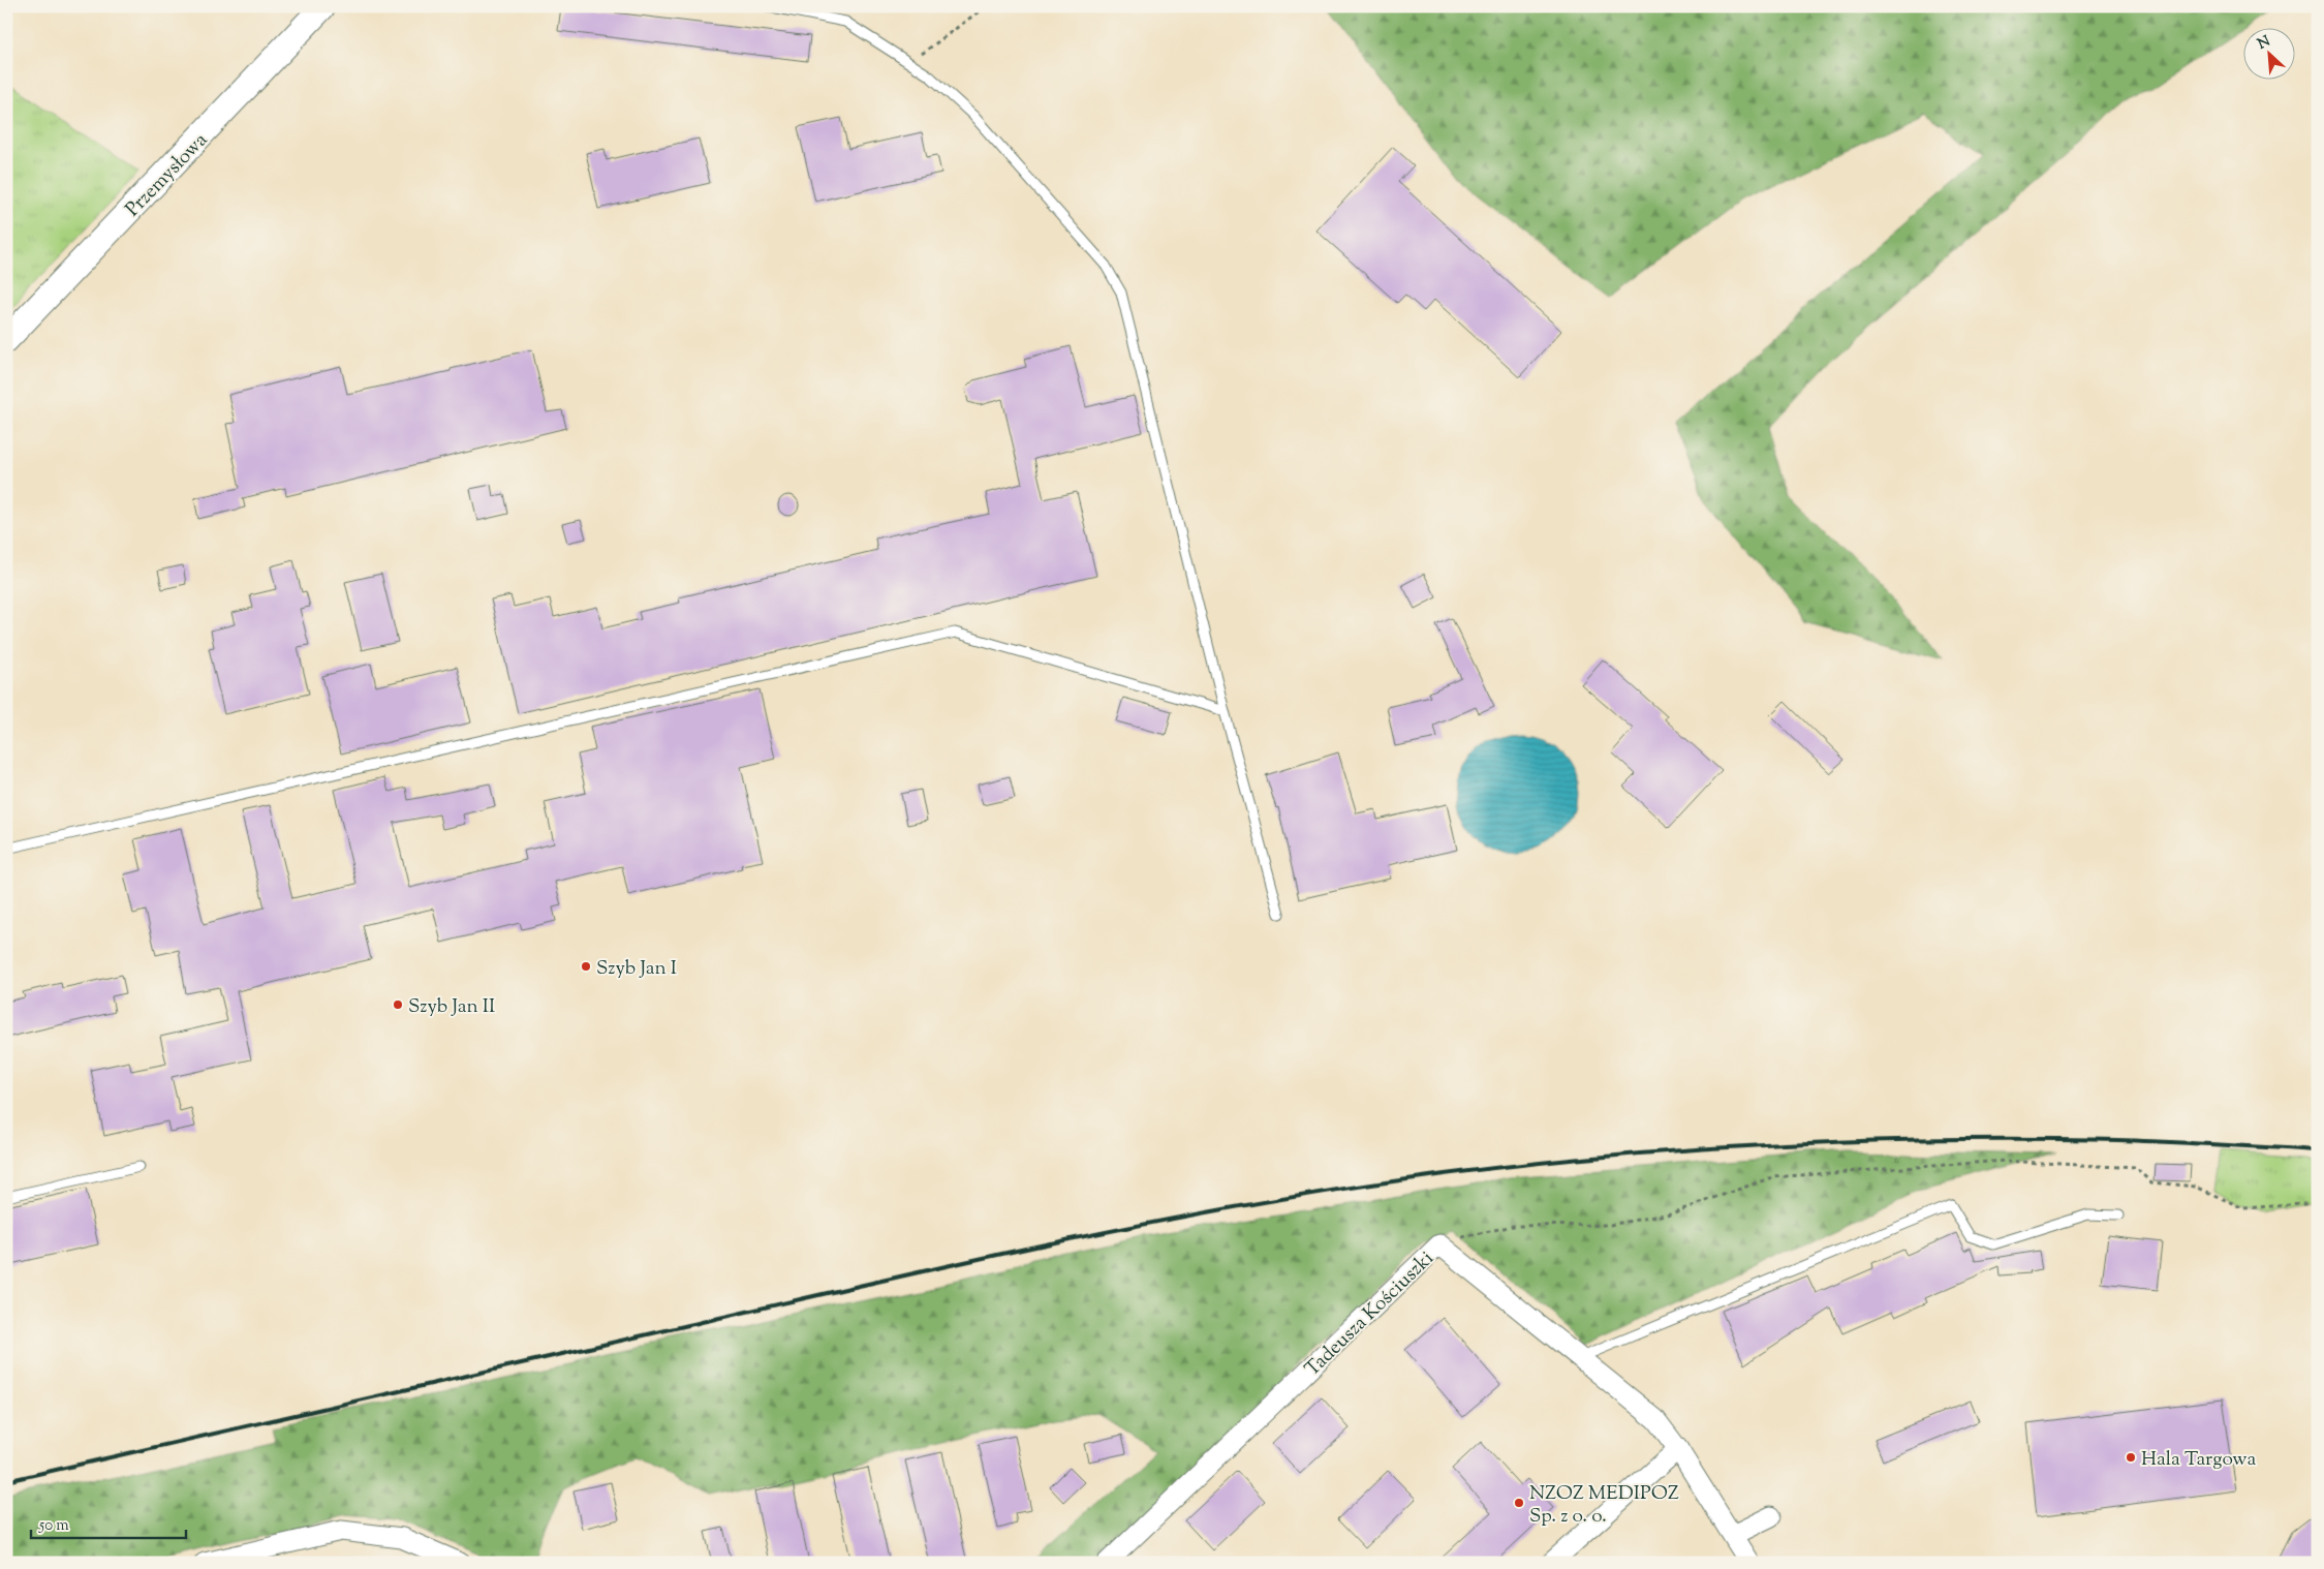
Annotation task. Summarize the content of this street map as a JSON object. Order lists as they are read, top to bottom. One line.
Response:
{"streets":{"street":["Przemysłowa","Tadeusza Kościuszki"]},"places":["Szyb Jan I","Szyb Jan II","Hala Targowa","NZOZ MEDIPOZ Sp. z o. o."],"scale_bar":"50 m","north":"top left"}
